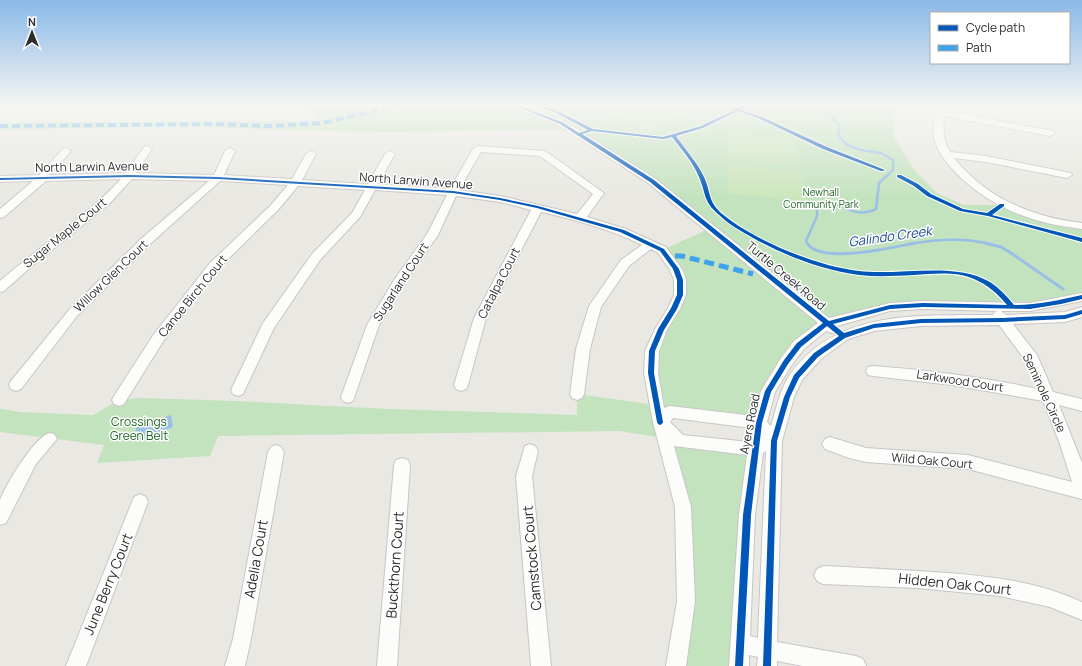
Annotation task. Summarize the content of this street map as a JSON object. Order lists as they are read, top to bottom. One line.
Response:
{"streets":{"street":["North Larwin Avenue","Sugar Maple Court","Willow Glen Court","Turtle Creek Road","Sugarland Court","Catalpa Court","Canoe Birch Court","Larkwood Court","Seminole Circle","Ayers Road","Wild Oak Court","Camstock Court","Adelia Court","Buckthorn Court","June Berry Court","Hidden Oak Court"]},"crossings":[["North Larwin Avenue","Sugar Maple Court"],["North Larwin Avenue","Willow Glen Court"],["North Larwin Avenue","Sugarland Court"],["North Larwin Avenue","Catalpa Court"],["North Larwin Avenue","Canoe Birch Court"],["Turtle Creek Road","Ayers Road"],["Larkwood Court","Seminole Circle"],["Seminole Circle","Ayers Road"]],"water":["Galindo Creek"],"parks":["Newhall Community Park","Crossings Green Belt"],"legend":["Cycle path","Path"],"north":"top"}
